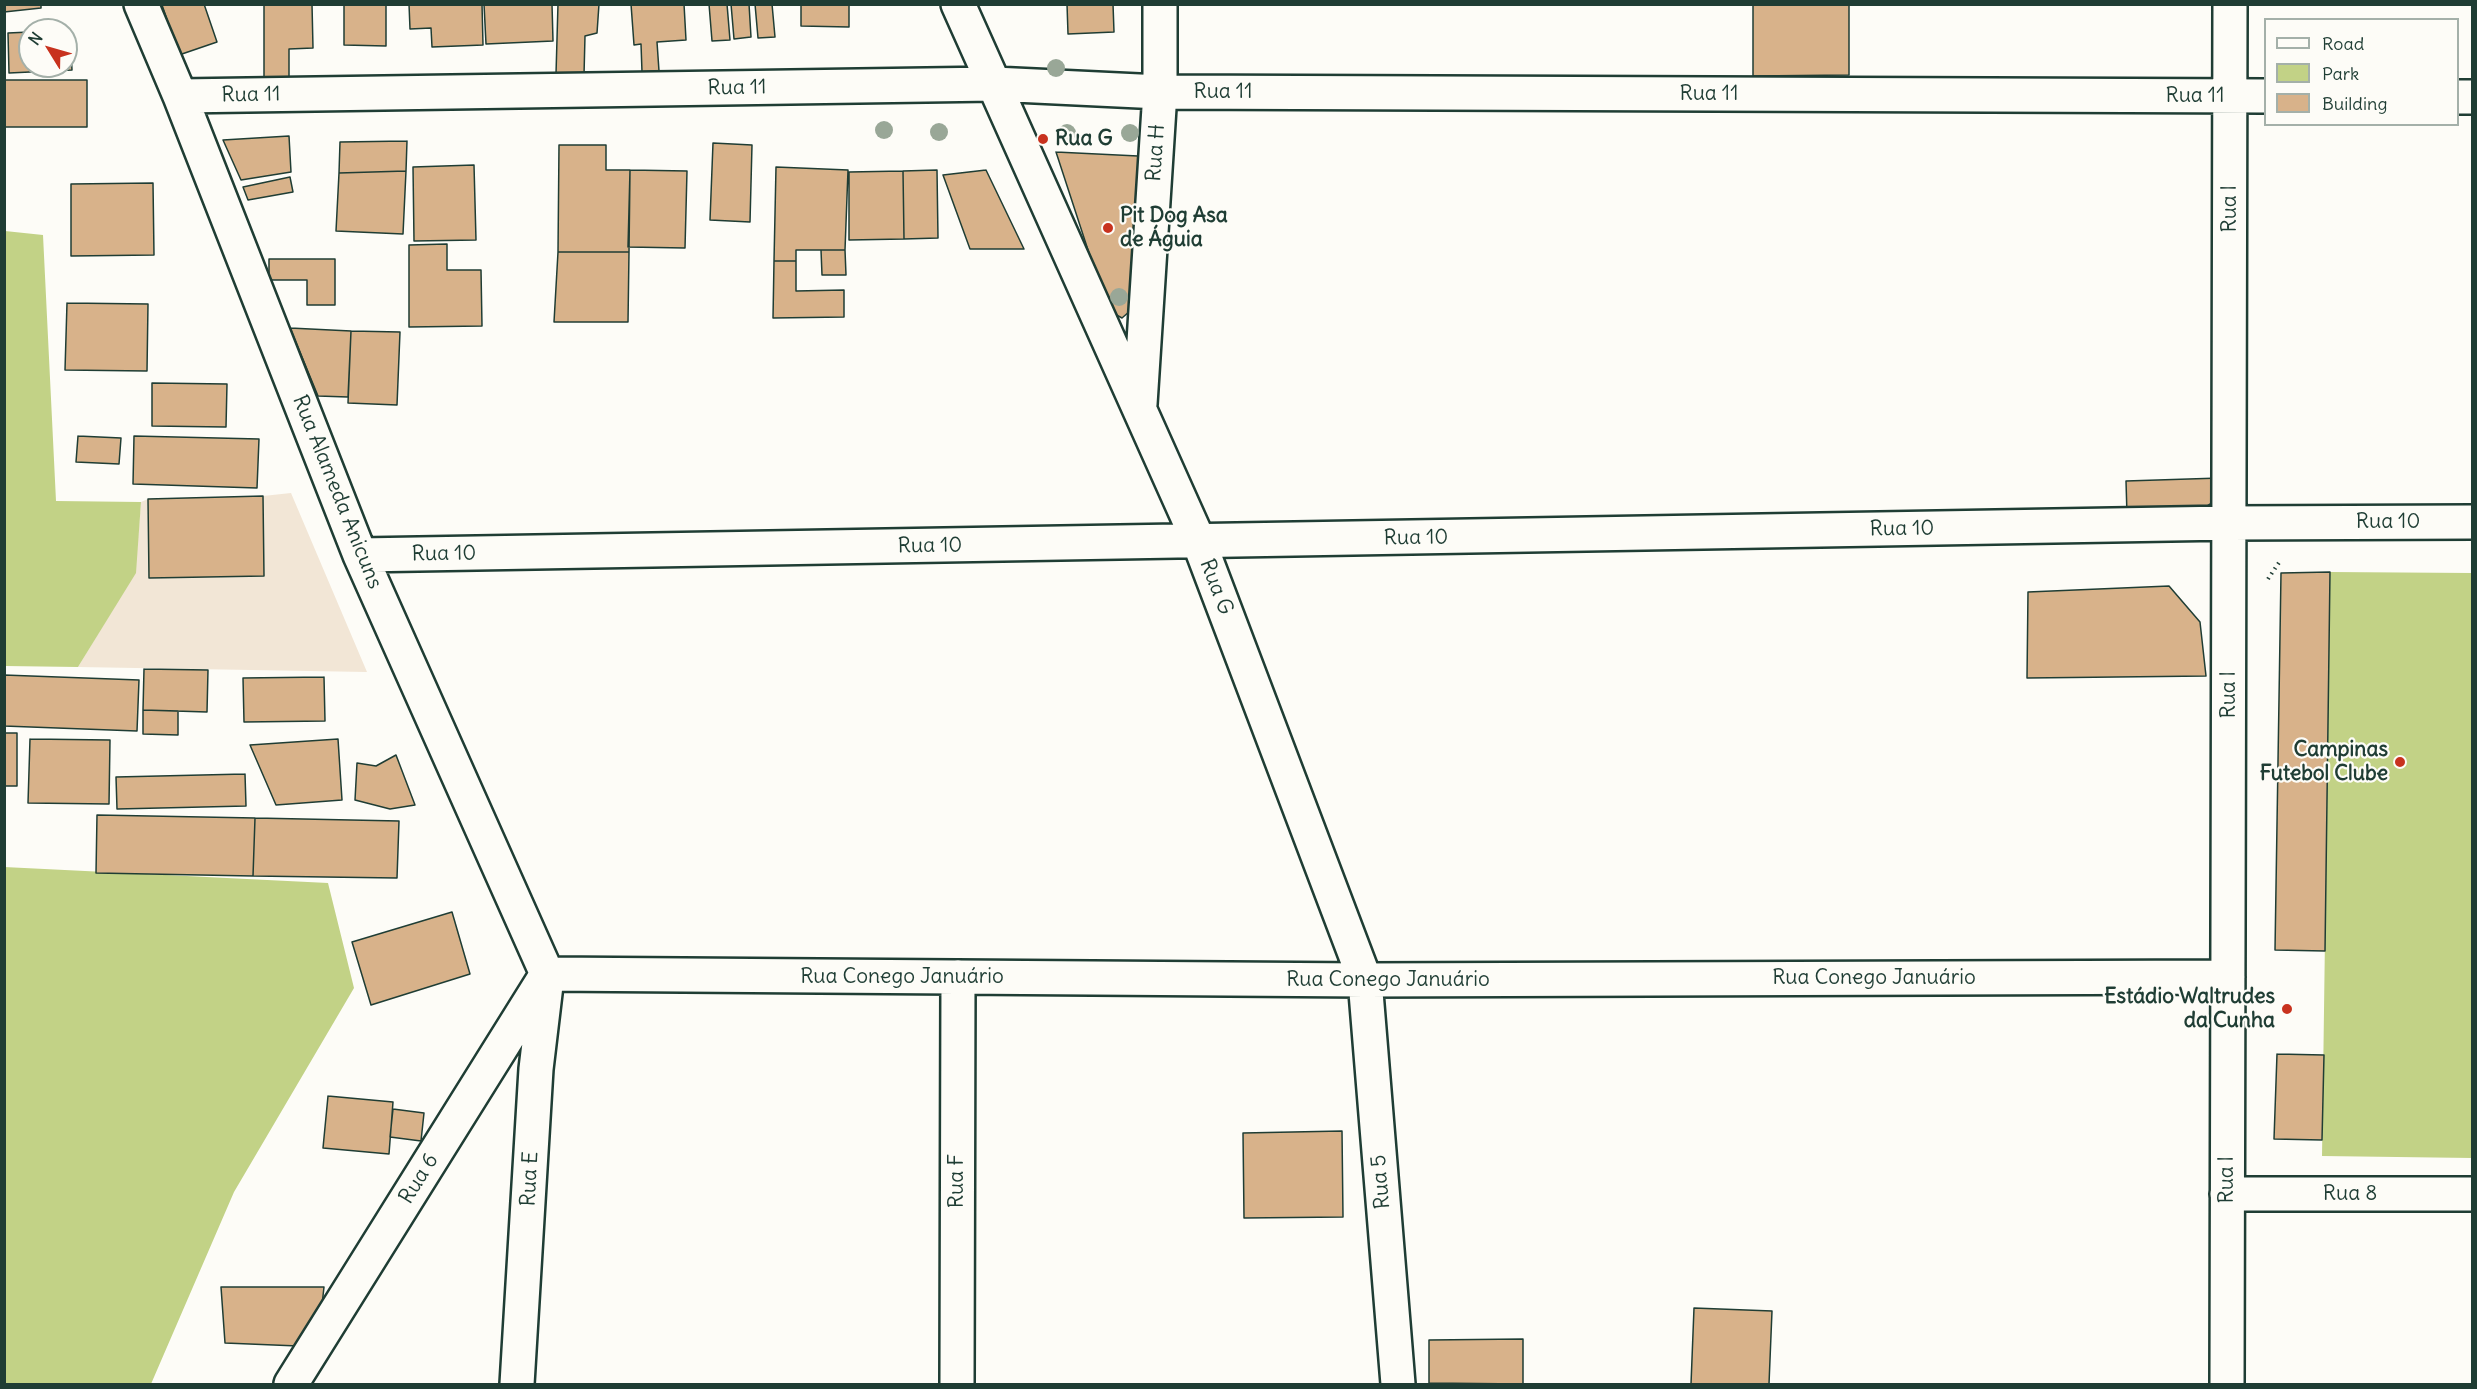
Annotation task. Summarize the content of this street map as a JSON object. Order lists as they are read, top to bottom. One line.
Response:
{"streets":{"street":["Rua 11","Rua H","Rua l","Rua Alameda Anicuns","Rua 10","Rua G","Rua Conego Januário","Rua 6","Rua E","Rua F","Rua 5","Rua 8"]},"crossings":[["Rua 11","Rua H"],["Rua 11","Rua l"],["Rua 11","Rua Alameda Anicuns"],["Rua 11","Rua G"],["Rua H","Rua G"],["Rua l","Rua 10"],["Rua l","Rua Conego Januário"],["Rua l","Rua 8"],["Rua Alameda Anicuns","Rua 10"],["Rua Alameda Anicuns","Rua Conego Januário"],["Rua Alameda Anicuns","Rua 6"],["Rua Alameda Anicuns","Rua E"],["Rua 10","Rua G"],["Rua G","Rua Conego Januário"],["Rua G","Rua 5"],["Rua Conego Januário","Rua 6"],["Rua Conego Januário","Rua E"],["Rua Conego Januário","Rua F"],["Rua Conego Januário","Rua 5"],["Rua 6","Rua E"]],"places":["Rua G","Pit Dog Asa de Águia","Campinas Futebol Clube","Estádio Waltrudes da Cunha"],"legend":["Road","Park","Building"],"north":"top left"}
